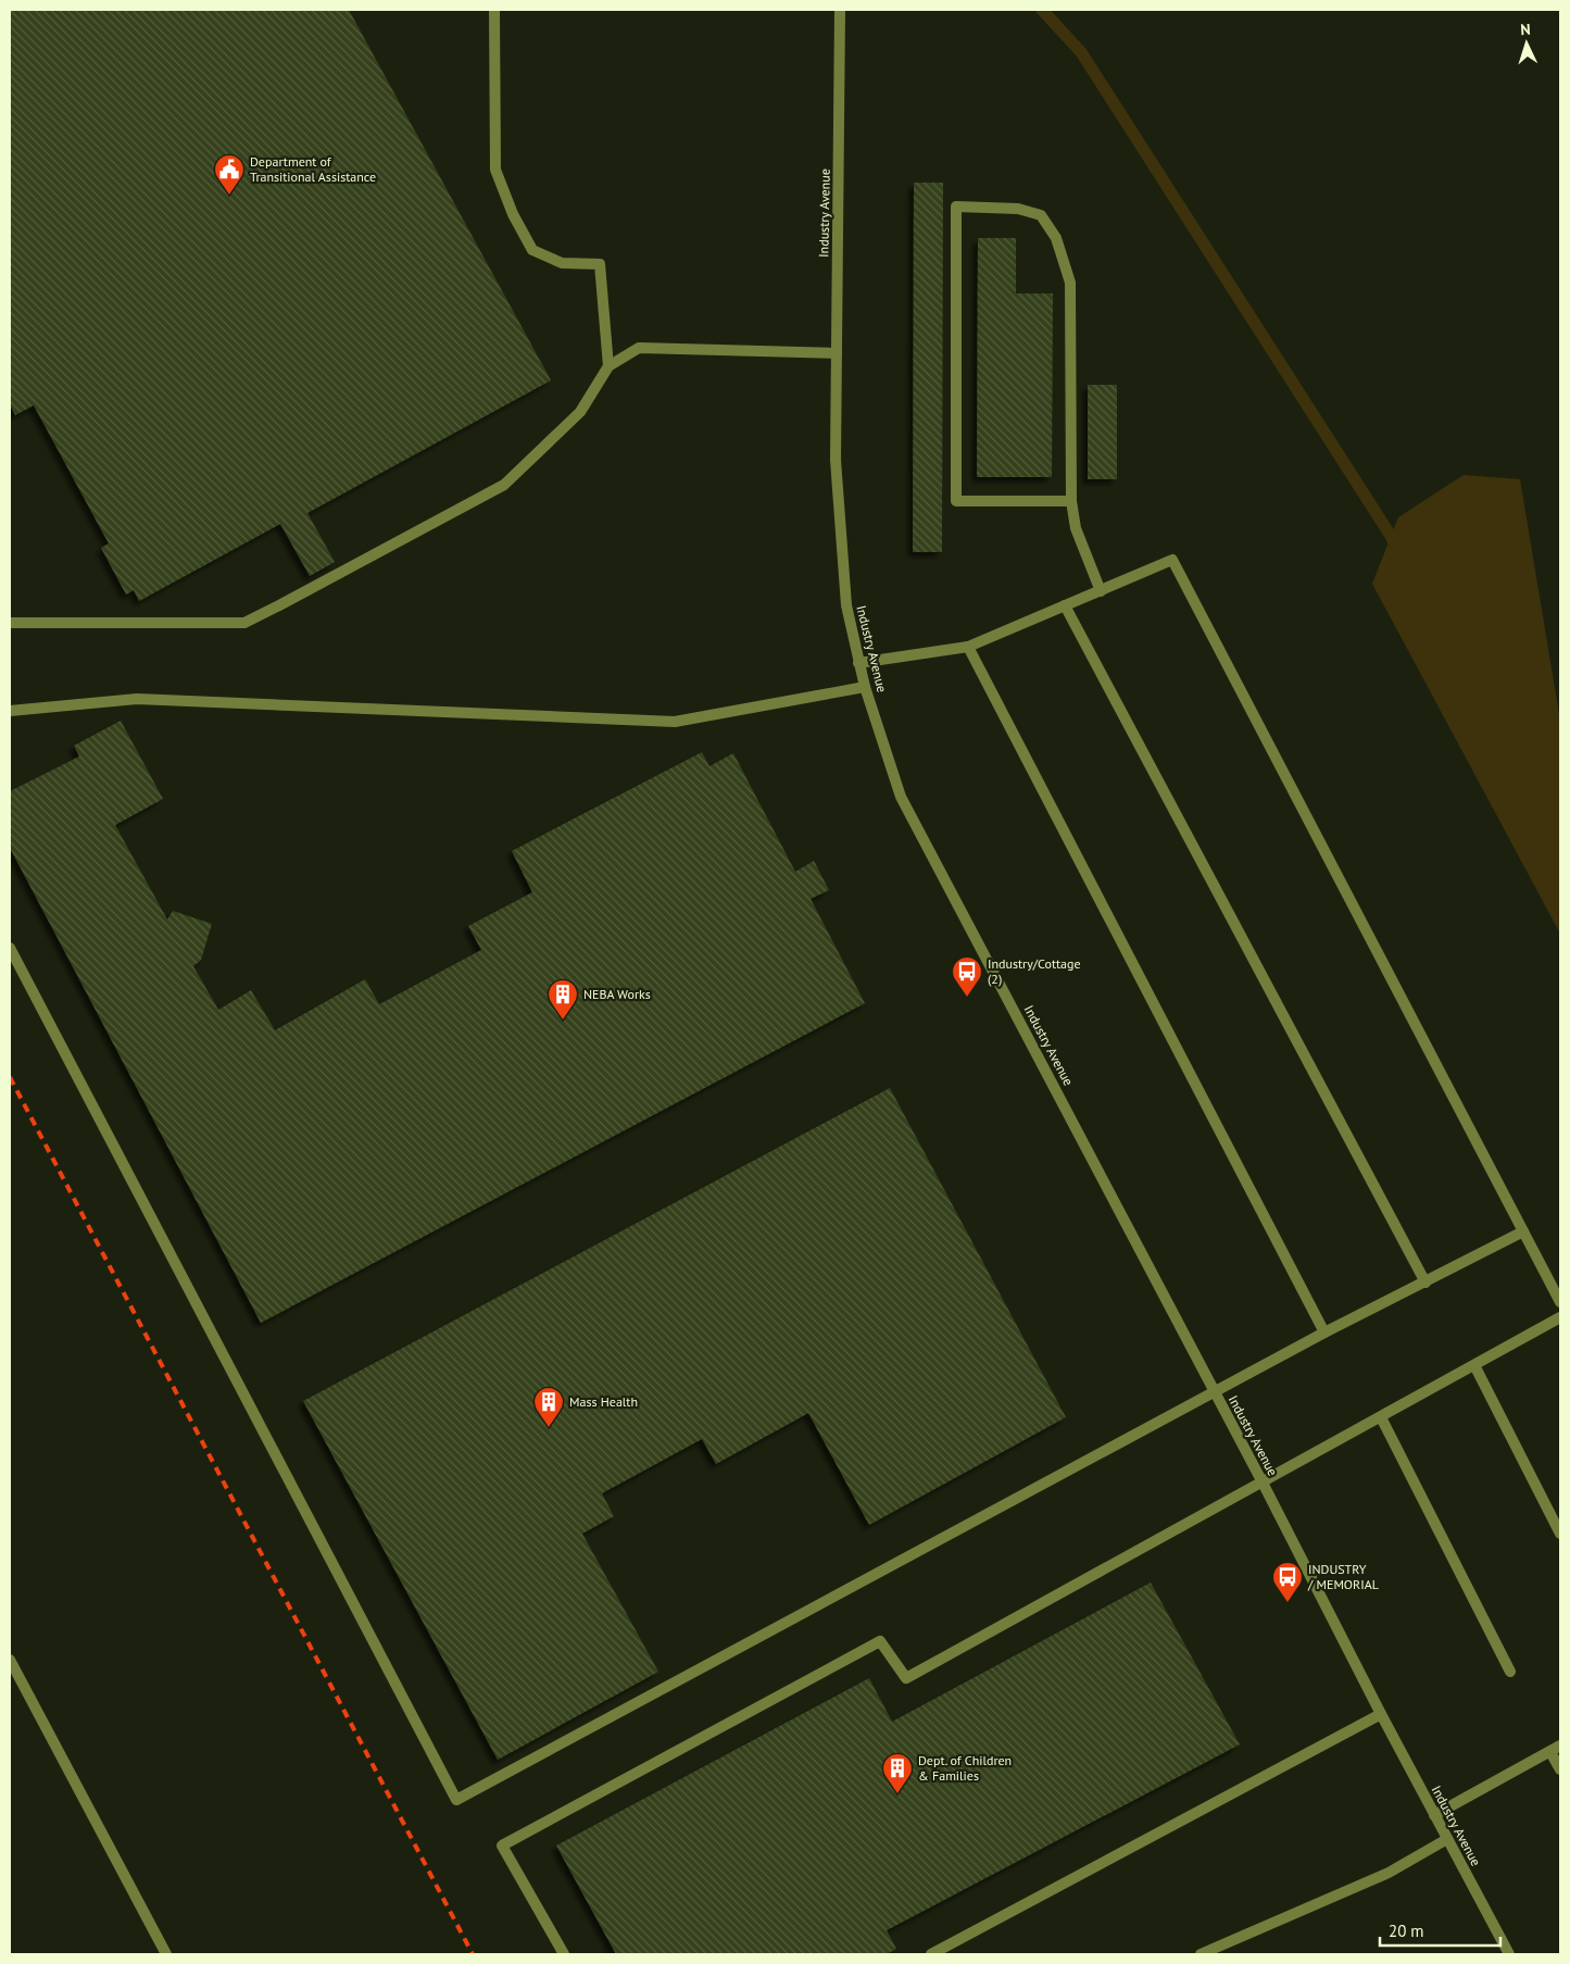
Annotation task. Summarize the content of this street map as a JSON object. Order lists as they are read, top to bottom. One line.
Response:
{"streets":{"street":["Industry Avenue"]},"places":{"public building":["Department of Transitional Assistance"],"bus stop":["Industry/Cottage (2)","INDUSTRY / MEMORIAL"],"building":["NEBA Works","Mass Health","Dept. of Children & Families"]},"scale_bar":"20 m","north":"top"}
